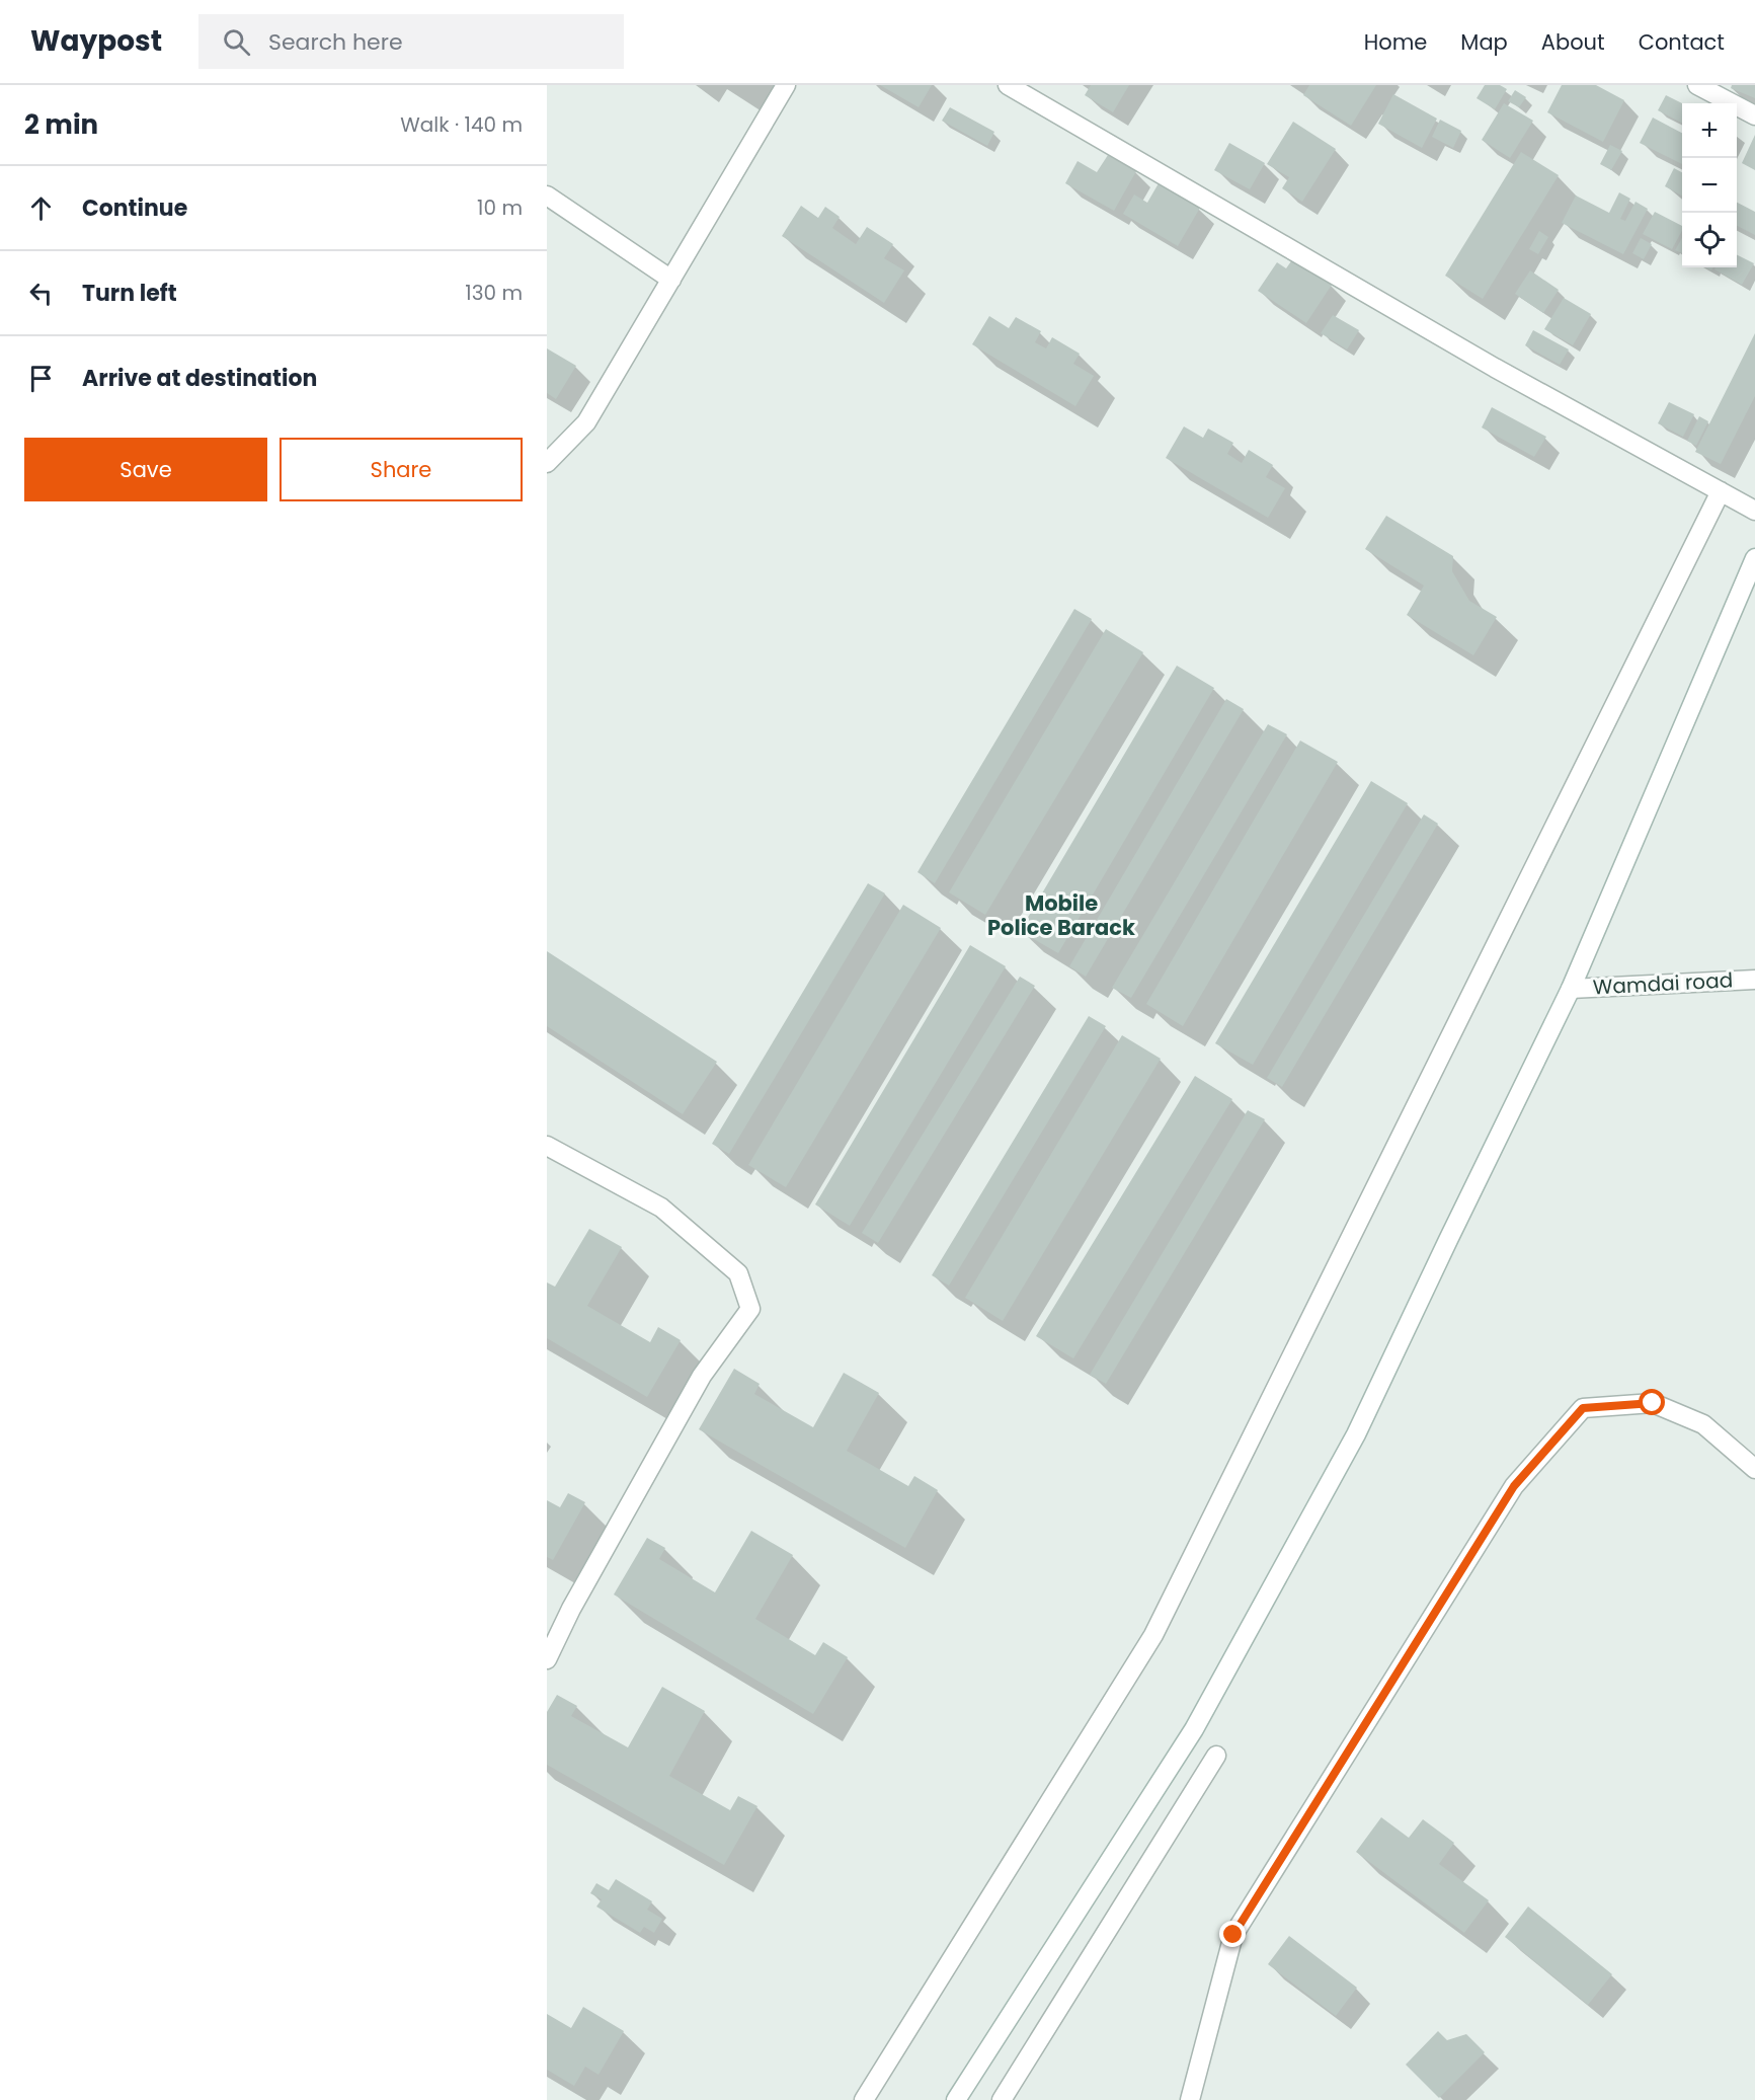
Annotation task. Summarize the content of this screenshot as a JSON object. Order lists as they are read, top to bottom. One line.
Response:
{"streets":{"street":["Wamdai road"]},"districts":["Mobile Police Barack"],"page":{"header":"Waypost","search":"Search here","nav":["Home","Map","About","Contact"],"heading":["2 min","Walk · 140 m"],"map_buttons":["+","−"],"list":[["Continue","10 m"],["Turn left","130 m"],"Arrive at destination"],"buttons":["Save","Share"]}}
